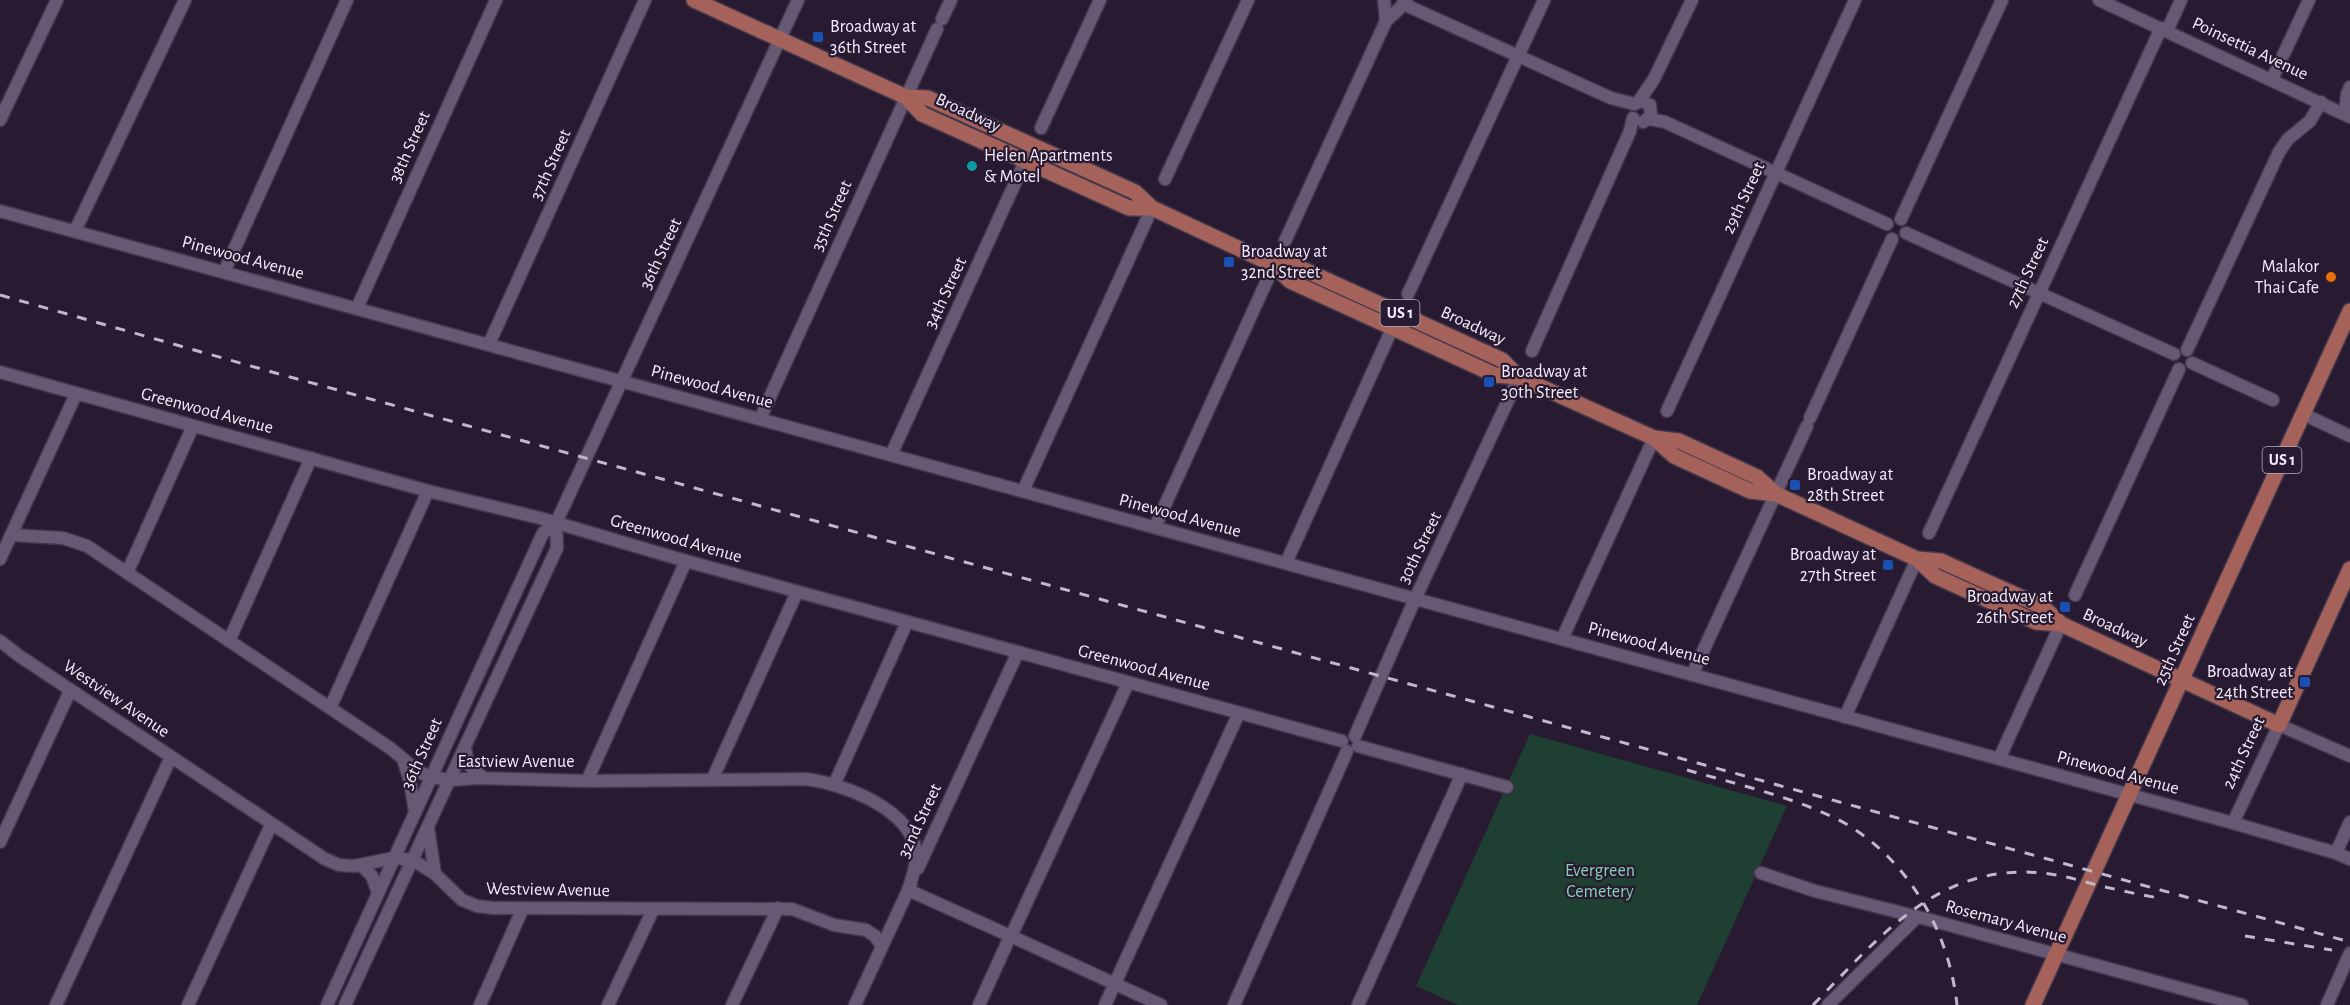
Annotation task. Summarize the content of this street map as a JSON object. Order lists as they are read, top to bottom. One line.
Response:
{"streets":{"main road":["Broadway","US 1","25th Street","24th Street"],"street":["Poinsettia Avenue","38th Street","37th Street","29th Street","35th Street","36th Street","Pinewood Avenue","27th Street","34th Street","Greenwood Avenue","30th Street","Westview Avenue","Eastview Avenue","32nd Street","Rosemary Avenue"]},"crossings":[["Poinsettia Avenue","27th Street"],["Broadway","35th Street"],["Broadway","36th Street"],["Broadway","34th Street"],["Broadway","30th Street"],["Broadway","25th Street"],["Broadway","24th Street"],["38th Street","Pinewood Avenue"],["37th Street","Pinewood Avenue"],["35th Street","Pinewood Avenue"],["36th Street","Pinewood Avenue"],["36th Street","Greenwood Avenue"],["36th Street","Westview Avenue"],["36th Street","Eastview Avenue"],["Pinewood Avenue","34th Street"],["Pinewood Avenue","30th Street"],["Pinewood Avenue","25th Street"],["Pinewood Avenue","24th Street"],["Greenwood Avenue","30th Street"],["Greenwood Avenue","32nd Street"],["25th Street","Rosemary Avenue"],["Westview Avenue","32nd Street"],["Eastview Avenue","32nd Street"]],"parks":["Evergreen Cemetery"],"places":{"transit":["Broadway at 36th Street","Broadway at 32nd Street","Broadway at 30th Street","Broadway at 28th Street","Broadway at 27th Street","Broadway at 26th Street","Broadway at 24th Street"],"other":["Helen Apartments & Motel","Malakor Thai Cafe"]}}
